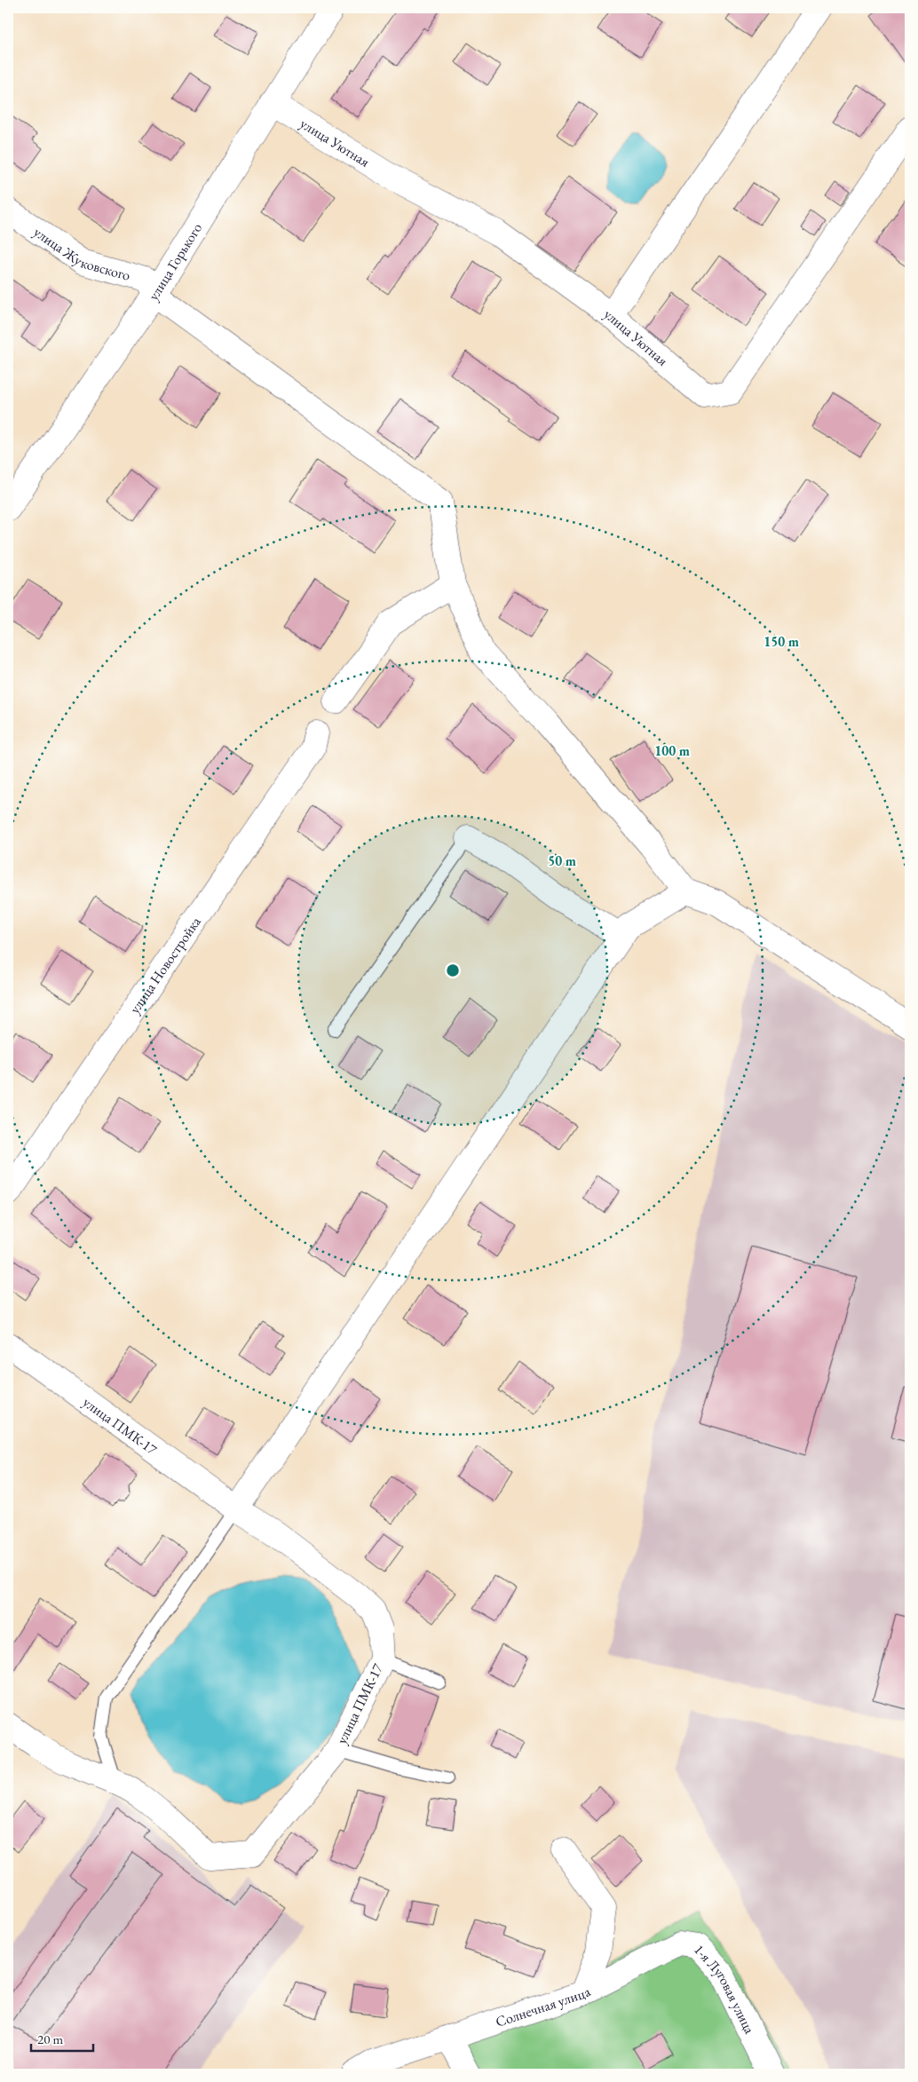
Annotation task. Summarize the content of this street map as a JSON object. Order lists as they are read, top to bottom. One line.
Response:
{"streets":{"street":["улица Уютная","улица Жуковского","улица Горького","улица Новостройка","улица ПМК-17","1-я Луговая улица","Солнечная улица"]},"crossings":[["улица Уютная","улица Горького"],["улица Жуковского","улица Горького"],["1-я Луговая улица","Солнечная улица"]],"scale_bar":"20 m","rings":["150 m","100 m","50 m"]}
